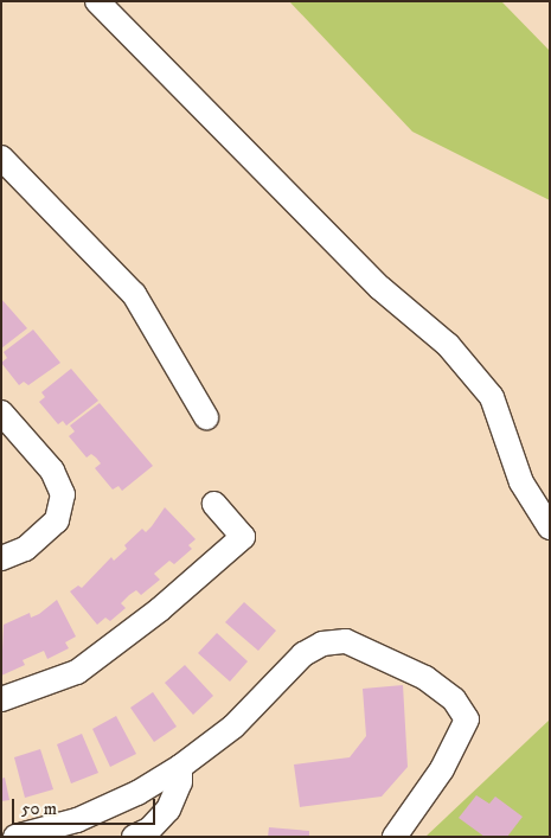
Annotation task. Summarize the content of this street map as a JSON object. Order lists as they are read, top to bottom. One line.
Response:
{"scale_bar":"50 m"}
